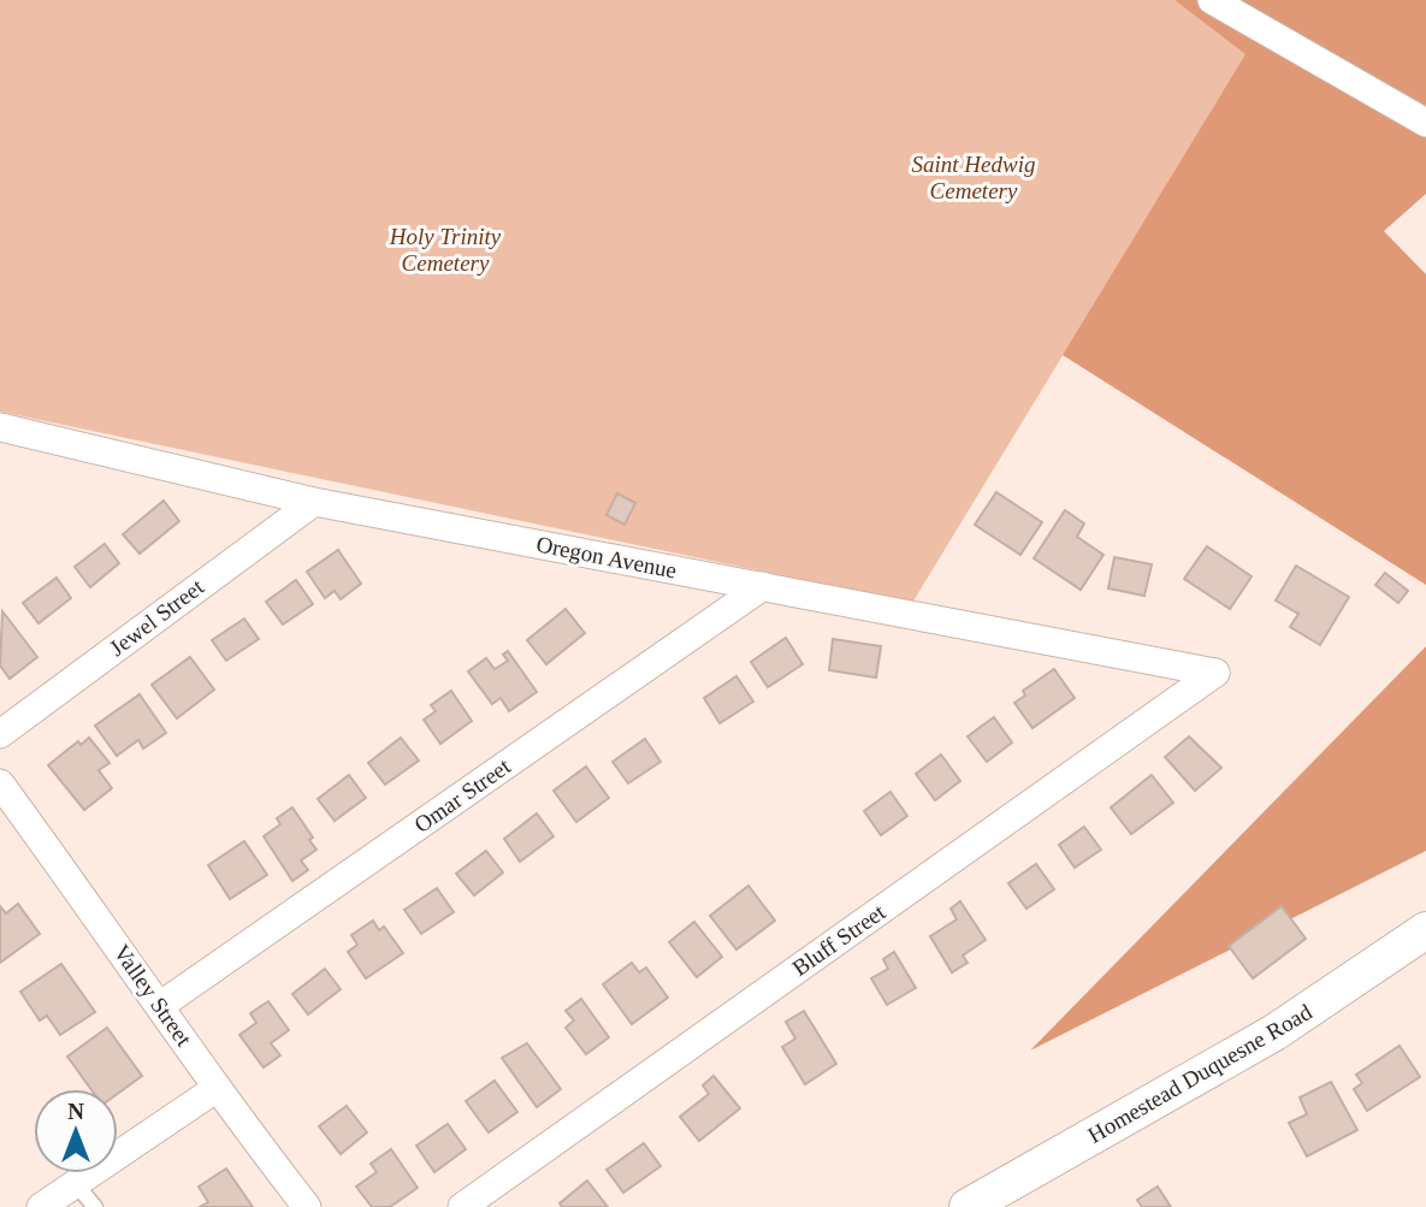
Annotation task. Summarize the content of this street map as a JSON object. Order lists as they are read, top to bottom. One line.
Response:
{"streets":{"street":["Oregon Avenue","Jewel Street","Omar Street","Bluff Street","Valley Street","Homestead Duquesne Road"]},"crossings":[["Oregon Avenue","Jewel Street"],["Oregon Avenue","Omar Street"],["Oregon Avenue","Bluff Street"],["Omar Street","Valley Street"]],"parks":["Saint Hedwig Cemetery","Holy Trinity Cemetery"],"north":"top"}
